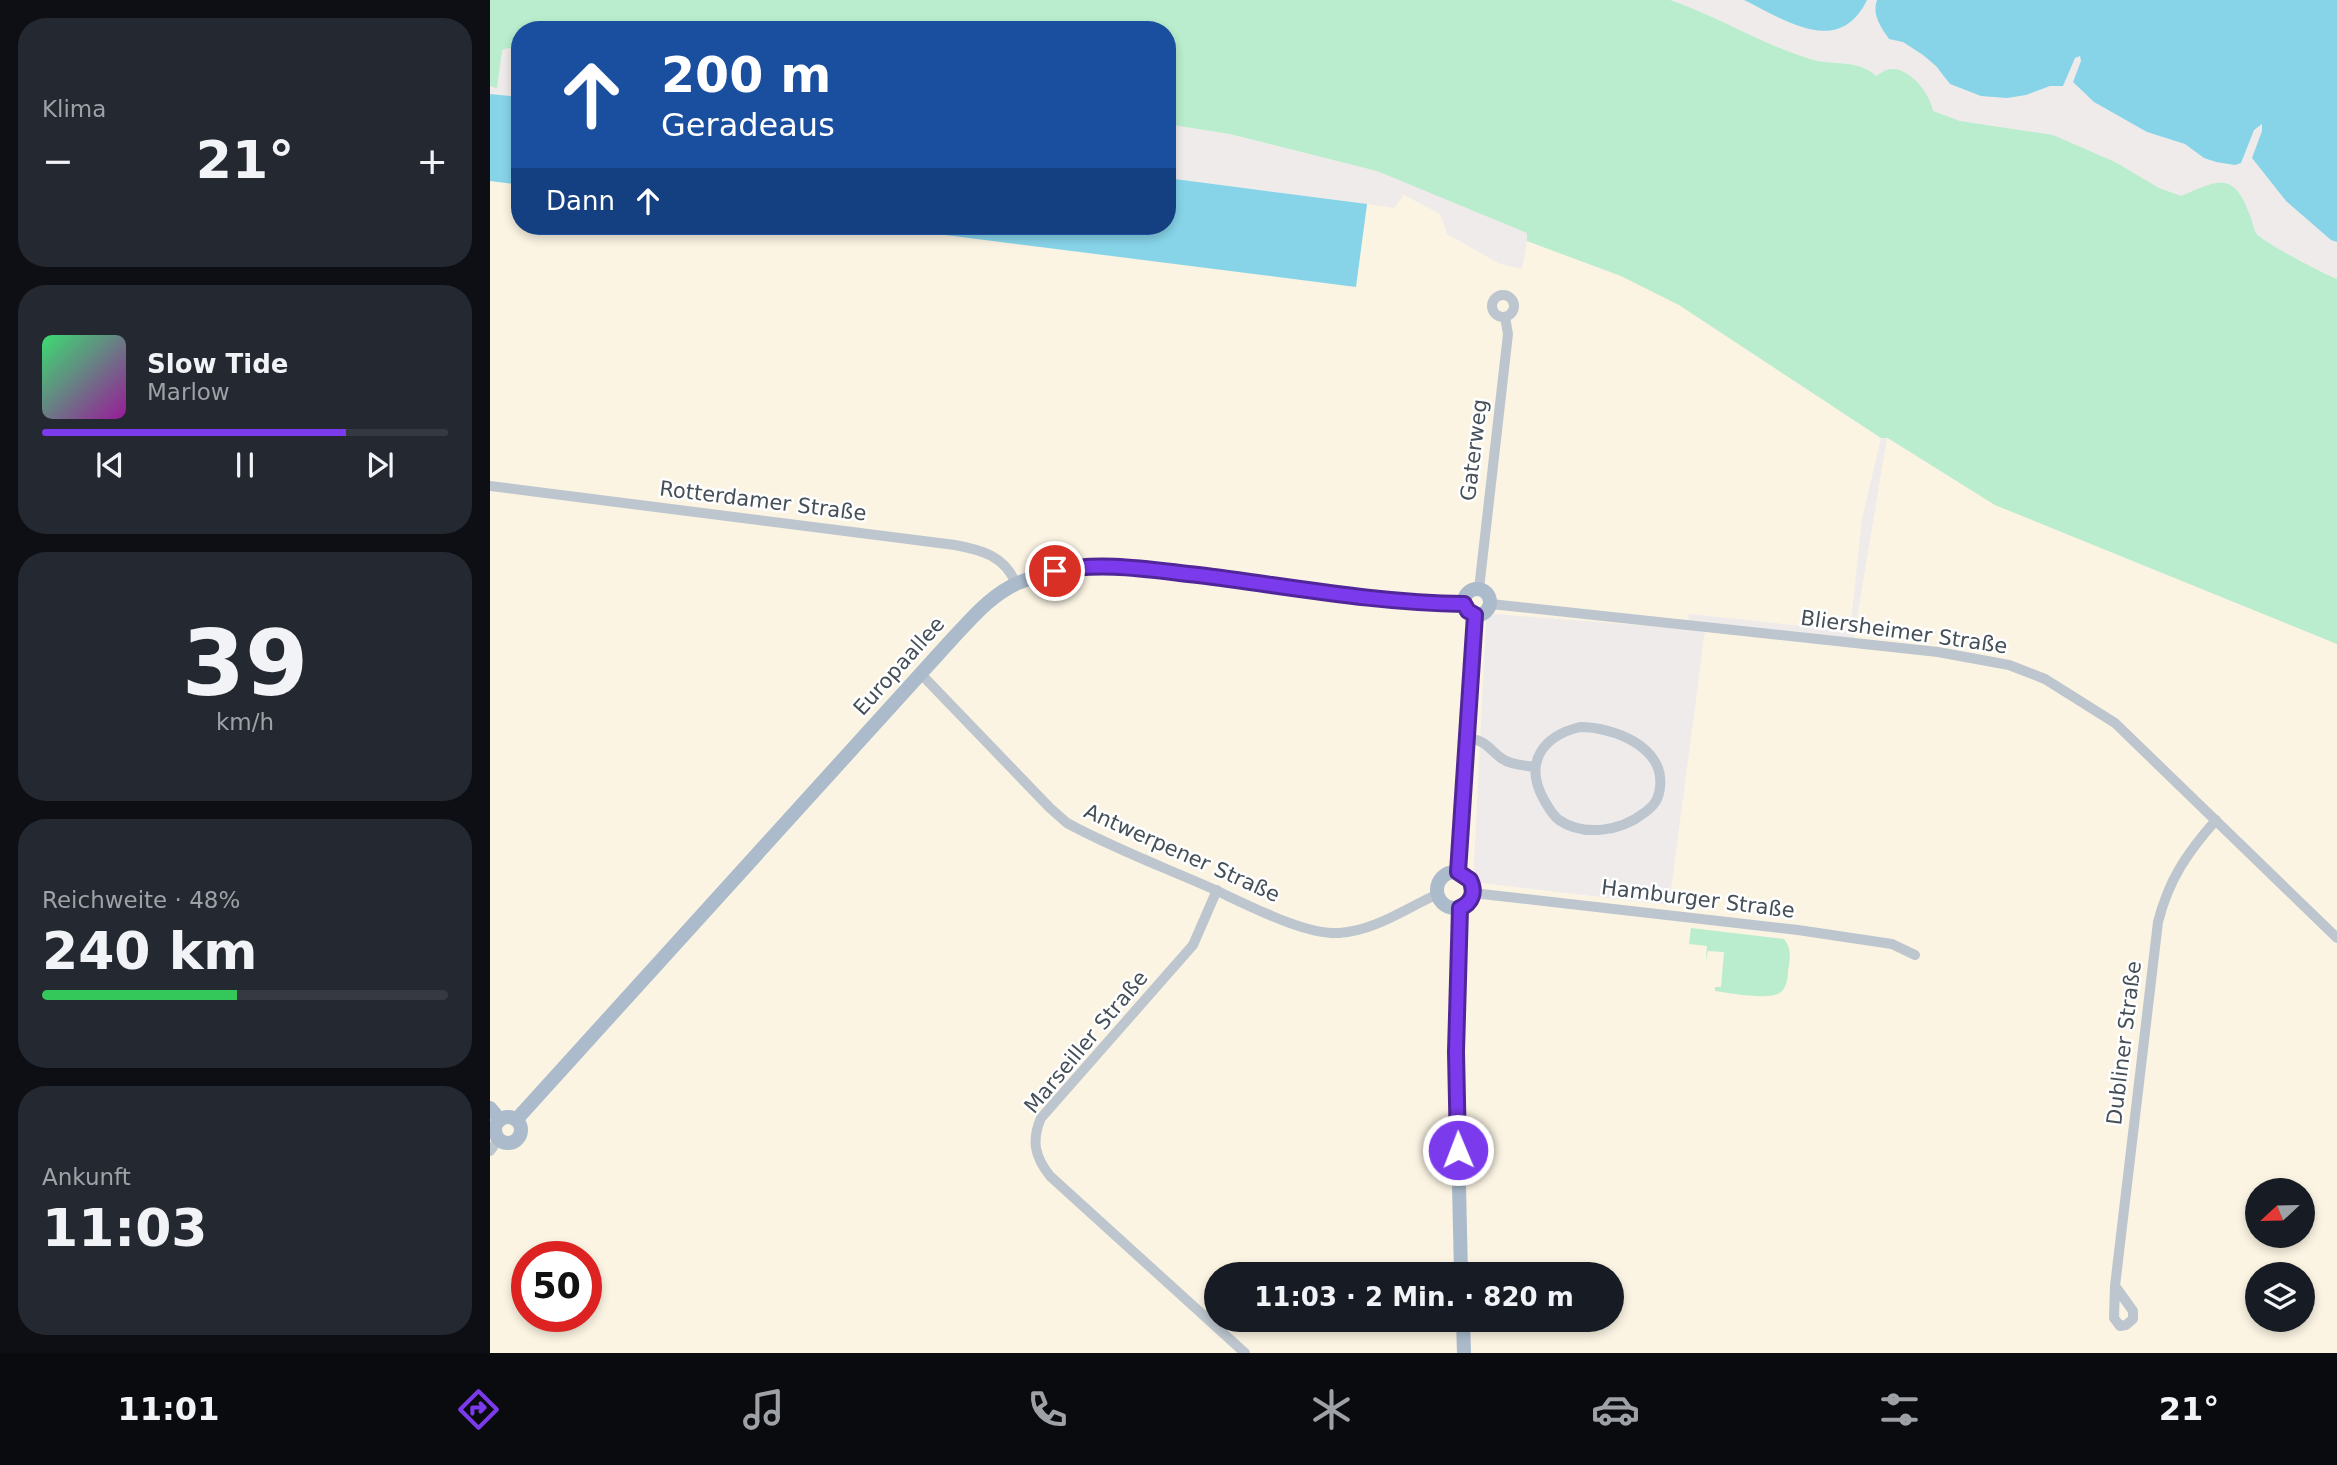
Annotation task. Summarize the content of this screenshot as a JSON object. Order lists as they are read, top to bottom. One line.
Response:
{"streets":{"main road":["Europaallee"],"street":["Gaterweg","Rotterdamer Straße","Bliersheimer Straße","Antwerpener Straße","Hamburger Straße","Marseiller Straße","Dubliner Straße"]},"crossings":[["Gaterweg","Bliersheimer Straße"],["Gaterweg","Europaallee"],["Rotterdamer Straße","Europaallee"],["Bliersheimer Straße","Europaallee"],["Bliersheimer Straße","Dubliner Straße"],["Europaallee","Antwerpener Straße"],["Antwerpener Straße","Hamburger Straße"],["Antwerpener Straße","Marseiller Straße"]],"north":"left","page":{"tile":["Klima",["39","km/h"],["Reichweite · 48%","240 km"],["Ankunft","11:03"]],"turn":["200 m","Geradeaus"],"heat":["−","21°","+"],"then":"Dann","song":["Slow Tide","Marlow"],"limit":"50","trip":"11:03 · 2 Min. · 820 m","tabs":["11:01","21°"]}}
